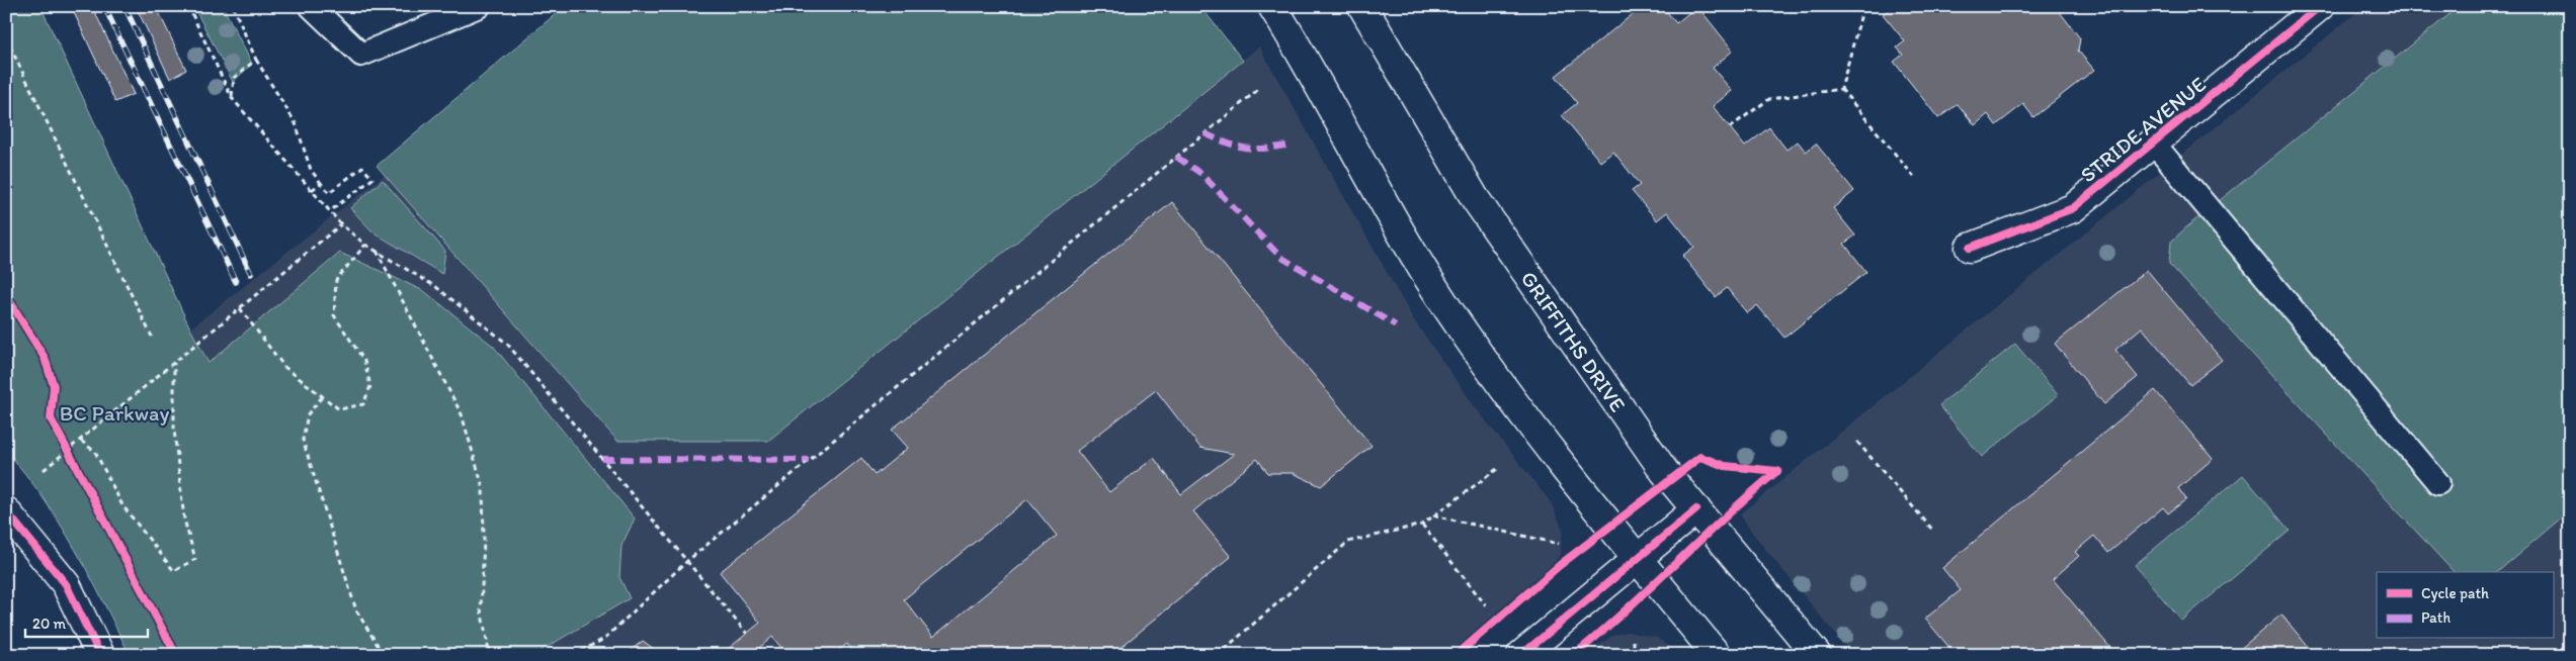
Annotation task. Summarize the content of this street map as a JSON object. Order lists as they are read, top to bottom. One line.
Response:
{"streets":{"main road":["STRIDE AVENUE","GRIFFITHS DRIVE"]},"parks":["BC Parkway"],"legend":["Cycle path","Path"],"scale_bar":"20 m"}
